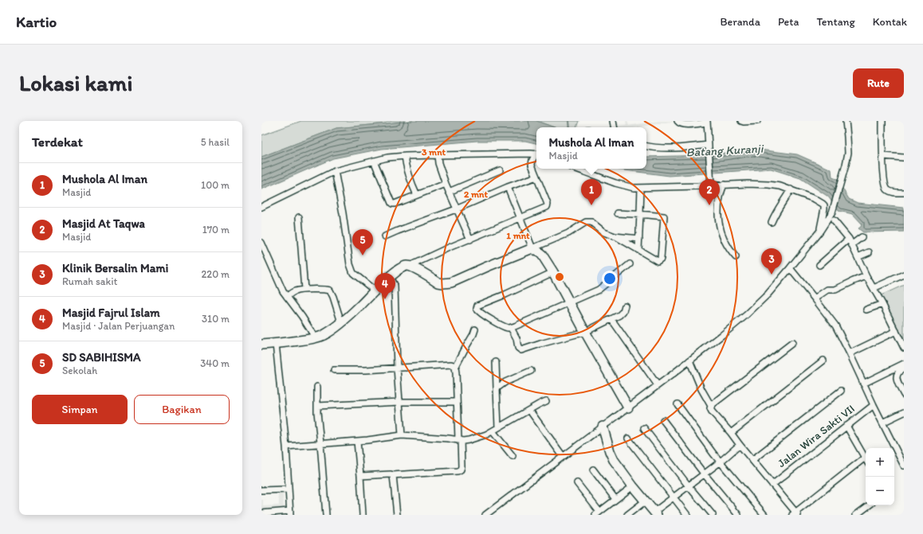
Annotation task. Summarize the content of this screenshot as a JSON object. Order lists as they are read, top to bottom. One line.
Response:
{"streets":{"street":["Jalan Wira Sakti VII"]},"water":["Batang Kuranji"],"page":{"header":"Kartio","nav":["Beranda","Peta","Tentang","Kontak"],"buttons":["Rute",["Simpan","Bagikan"]],"title":"Lokasi kami","heading":["Terdekat","5 hasil"],"popup":["Mushola Al Iman","Masjid"],"list":[{"mark":"1","name":"Mushola Al Iman","note":"Masjid","value":"100 m"},{"mark":"2","name":"Masjid At Taqwa","note":"Masjid","value":"170 m"},{"mark":"3","name":"Klinik Bersalin Mami","note":"Rumah sakit","value":"220 m"},{"mark":"4","name":"Masjid Fajrul Islam","note":"Masjid · Jalan Perjuangan","value":"310 m"},{"mark":"5","name":"SD SABIHISMA","note":"Sekolah","value":"340 m"}],"pins":["1","2","5","3","4"],"map_buttons":["+","−"]},"rings":["3 mnt","2 mnt","1 mnt"]}
